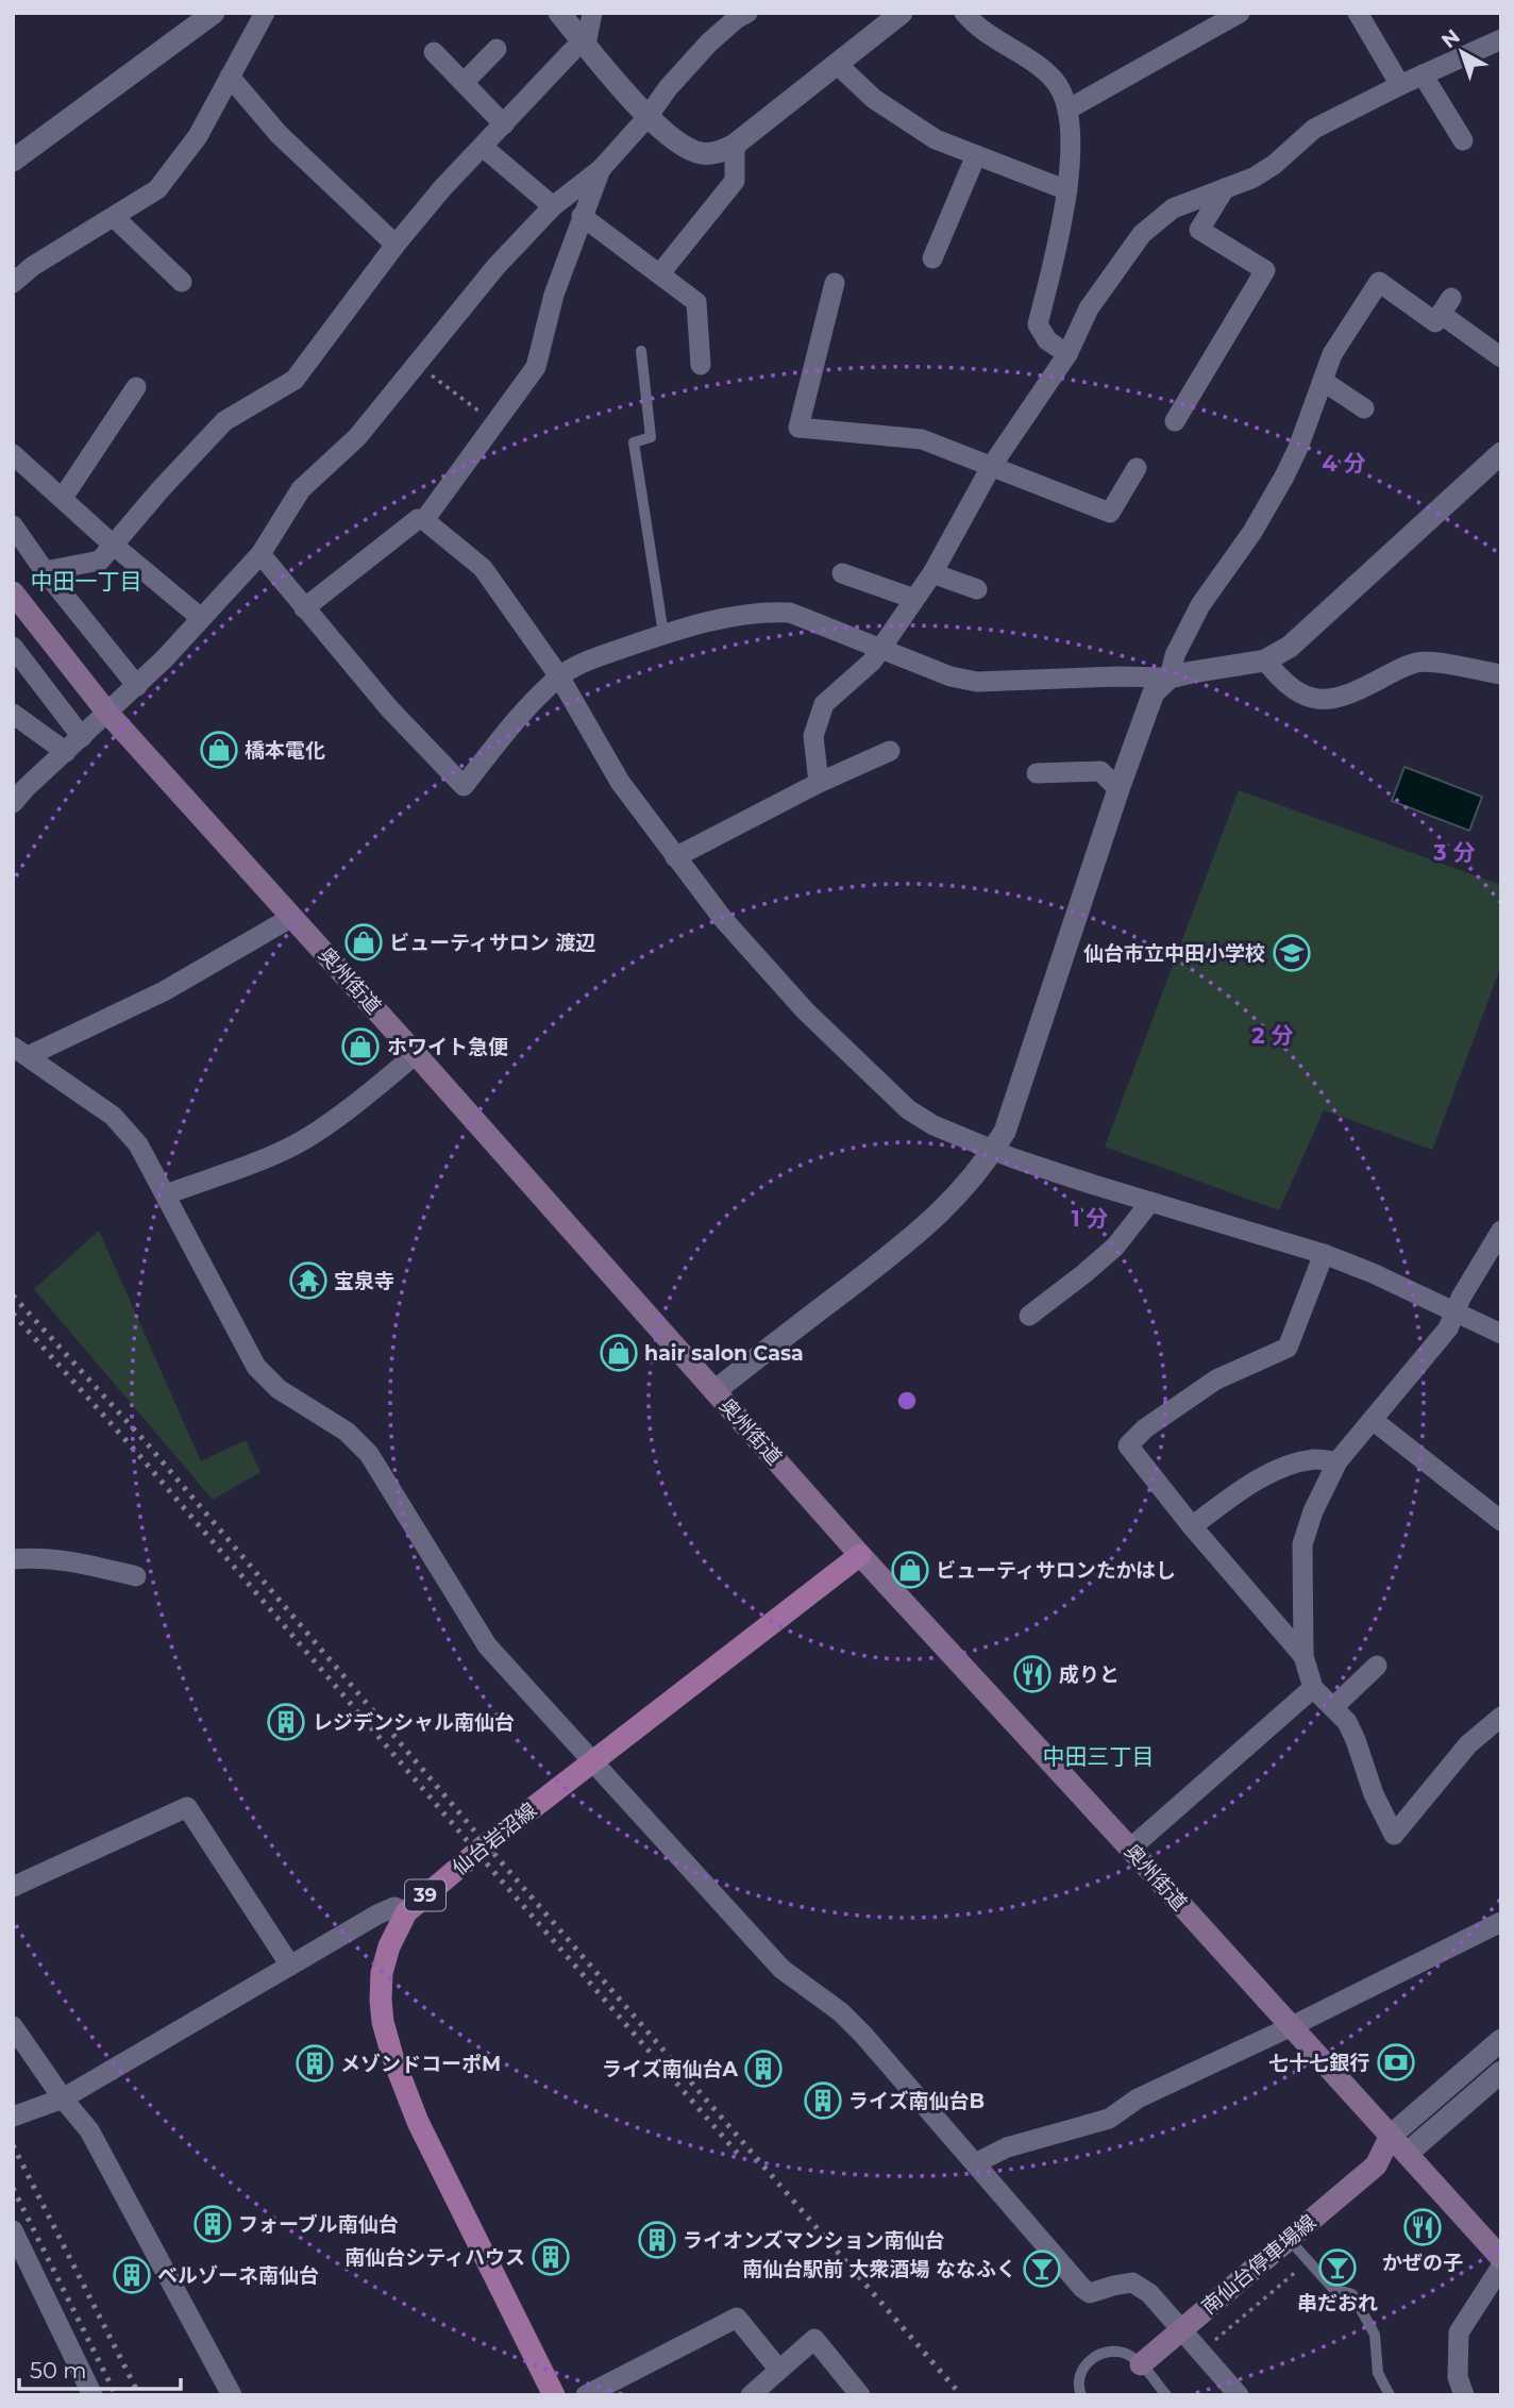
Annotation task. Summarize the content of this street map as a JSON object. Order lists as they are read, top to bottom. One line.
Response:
{"streets":{"main road":["奥州街道","仙台岩沼線","39","南仙台停車場線"]},"crossings":[["奥州街道","仙台岩沼線"],["奥州街道","南仙台停車場線"]],"districts":["中田一丁目","中田三丁目"],"places":{"shop":["橋本電化","ビューティサロン 渡辺","ホワイト急便","hair salon Casa","ビューティサロンたかはし"],"school or university":["仙台市立中田小学校"],"temple":["宝泉寺"],"restaurant":["成りと","かぜの子"],"building":["レジデンシャル南仙台","メゾンドコーポM","ライズ南仙台A","ライズ南仙台B","フォーブル南仙台","ライオンズマンション南仙台","南仙台シティハウス","ベルゾーネ南仙台"],"bank":["七十七銀行"],"bar":["串だおれ","南仙台駅前 大衆酒場 ななふく"]},"scale_bar":"50 m","north":"top left","rings":["4 分","3 分","2 分","1 分"]}
